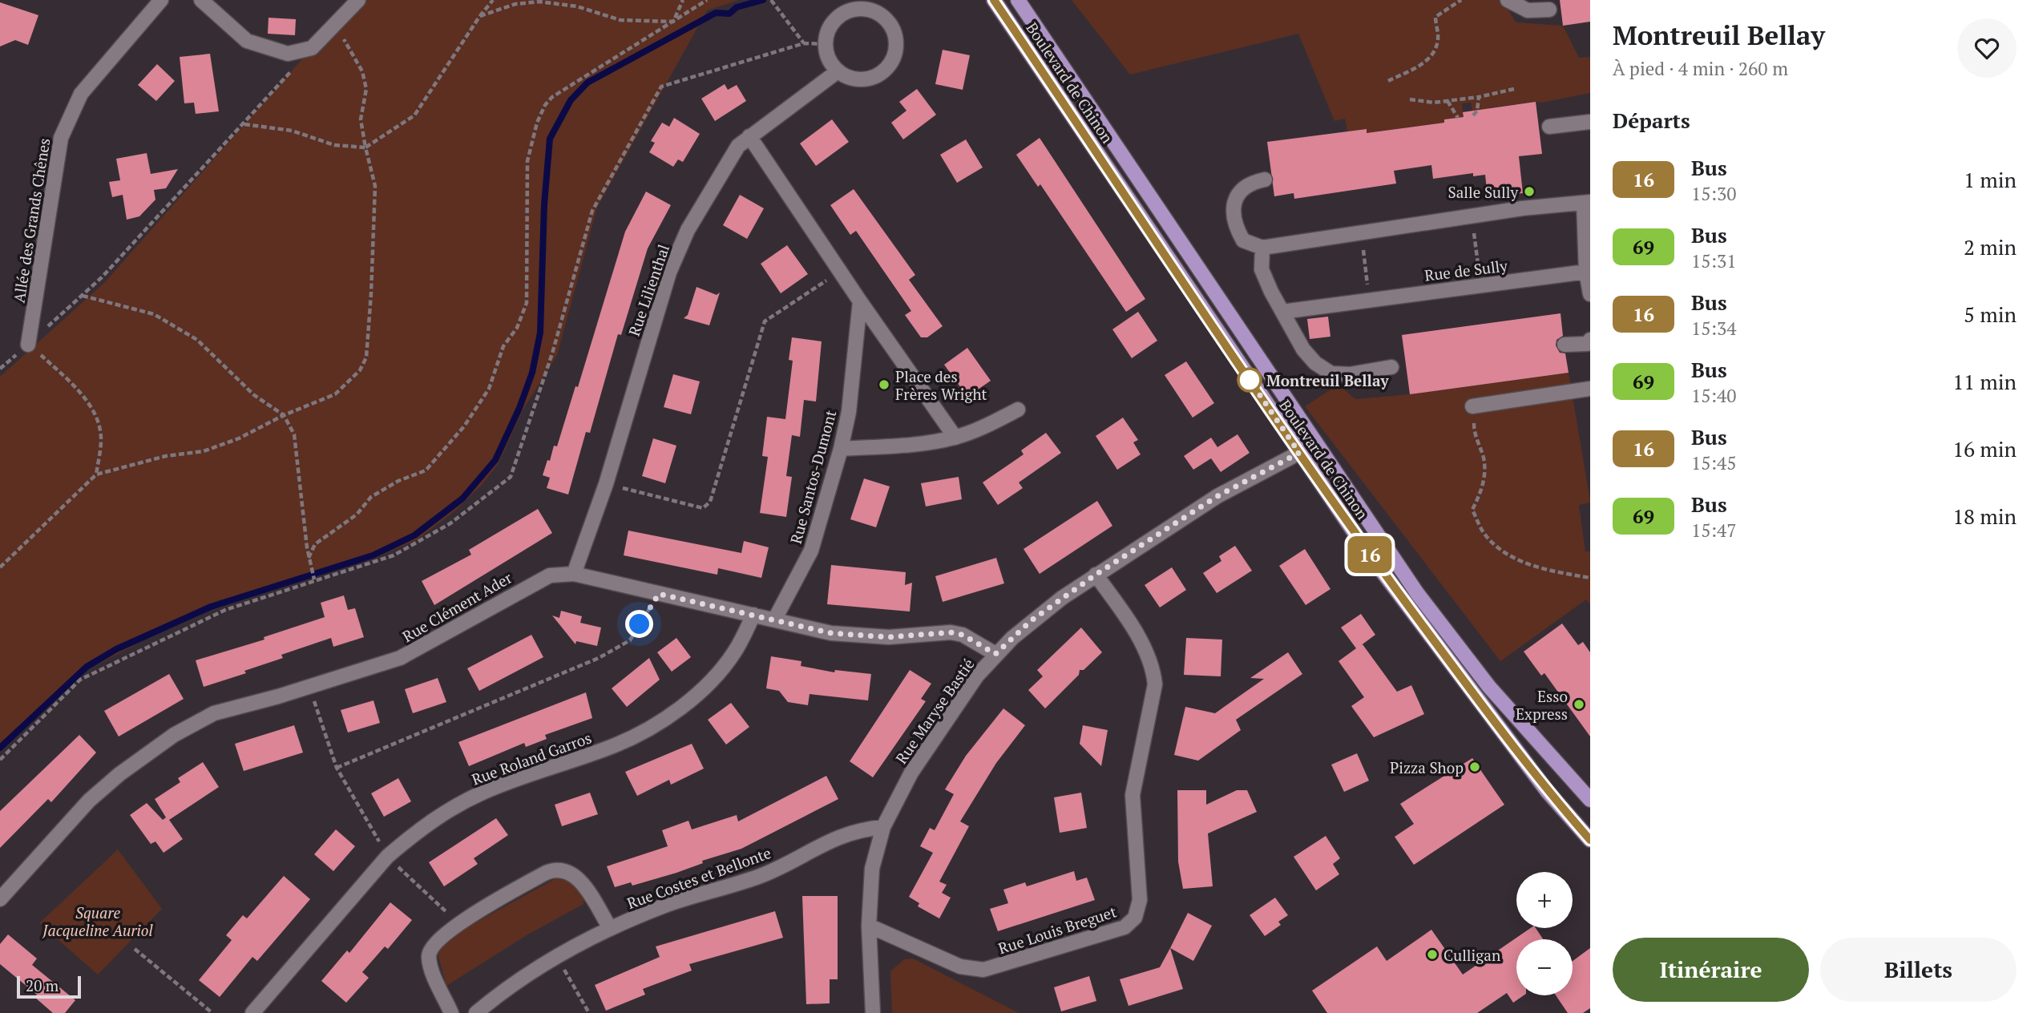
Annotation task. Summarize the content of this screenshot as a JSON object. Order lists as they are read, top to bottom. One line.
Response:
{"streets":{"main road":["Boulevard de Chinon"],"street":["Allée des Grands Chênes","Rue de Sully","Rue Lilienthal","Rue Santos-Dumont","Rue Clément Ader","Rue Maryse Bastié","Rue Roland Garros","Rue Costes et Bellonte","Rue Louis Breguet"]},"crossings":[["Boulevard de Chinon","Rue Maryse Bastié"],["Rue Lilienthal","Rue Clément Ader"],["Rue Santos-Dumont","Rue Clément Ader"],["Rue Clément Ader","Rue Maryse Bastié"],["Rue Clément Ader","Rue Roland Garros"],["Rue Maryse Bastié","Rue Costes et Bellonte"],["Rue Maryse Bastié","Rue Louis Breguet"]],"parks":["Square Jacqueline Auriol"],"places":["Salle Sully","Montreuil Bellay","Place des Frères Wright","Esso Express","Pizza Shop","Culligan"],"lines":["bus line 16"],"scale_bar":"20 m","page":{"on_map":"16","heading":[["Montreuil Bellay","À pied · 4 min · 260 m"],"Départs"],"list":[{"mark":"16","name":"Bus","note":"15:30","value":"1 min"},{"mark":"69","name":"Bus","note":"15:31","value":"2 min"},{"mark":"16","name":"Bus","note":"15:34","value":"5 min"},{"mark":"69","name":"Bus","note":"15:40","value":"11 min"},{"mark":"16","name":"Bus","note":"15:45","value":"16 min"},{"mark":"69","name":"Bus","note":"15:47","value":"18 min"}],"map_buttons":["+","−"],"buttons":["Itinéraire","Billets"],"scale":"20 m"}}
